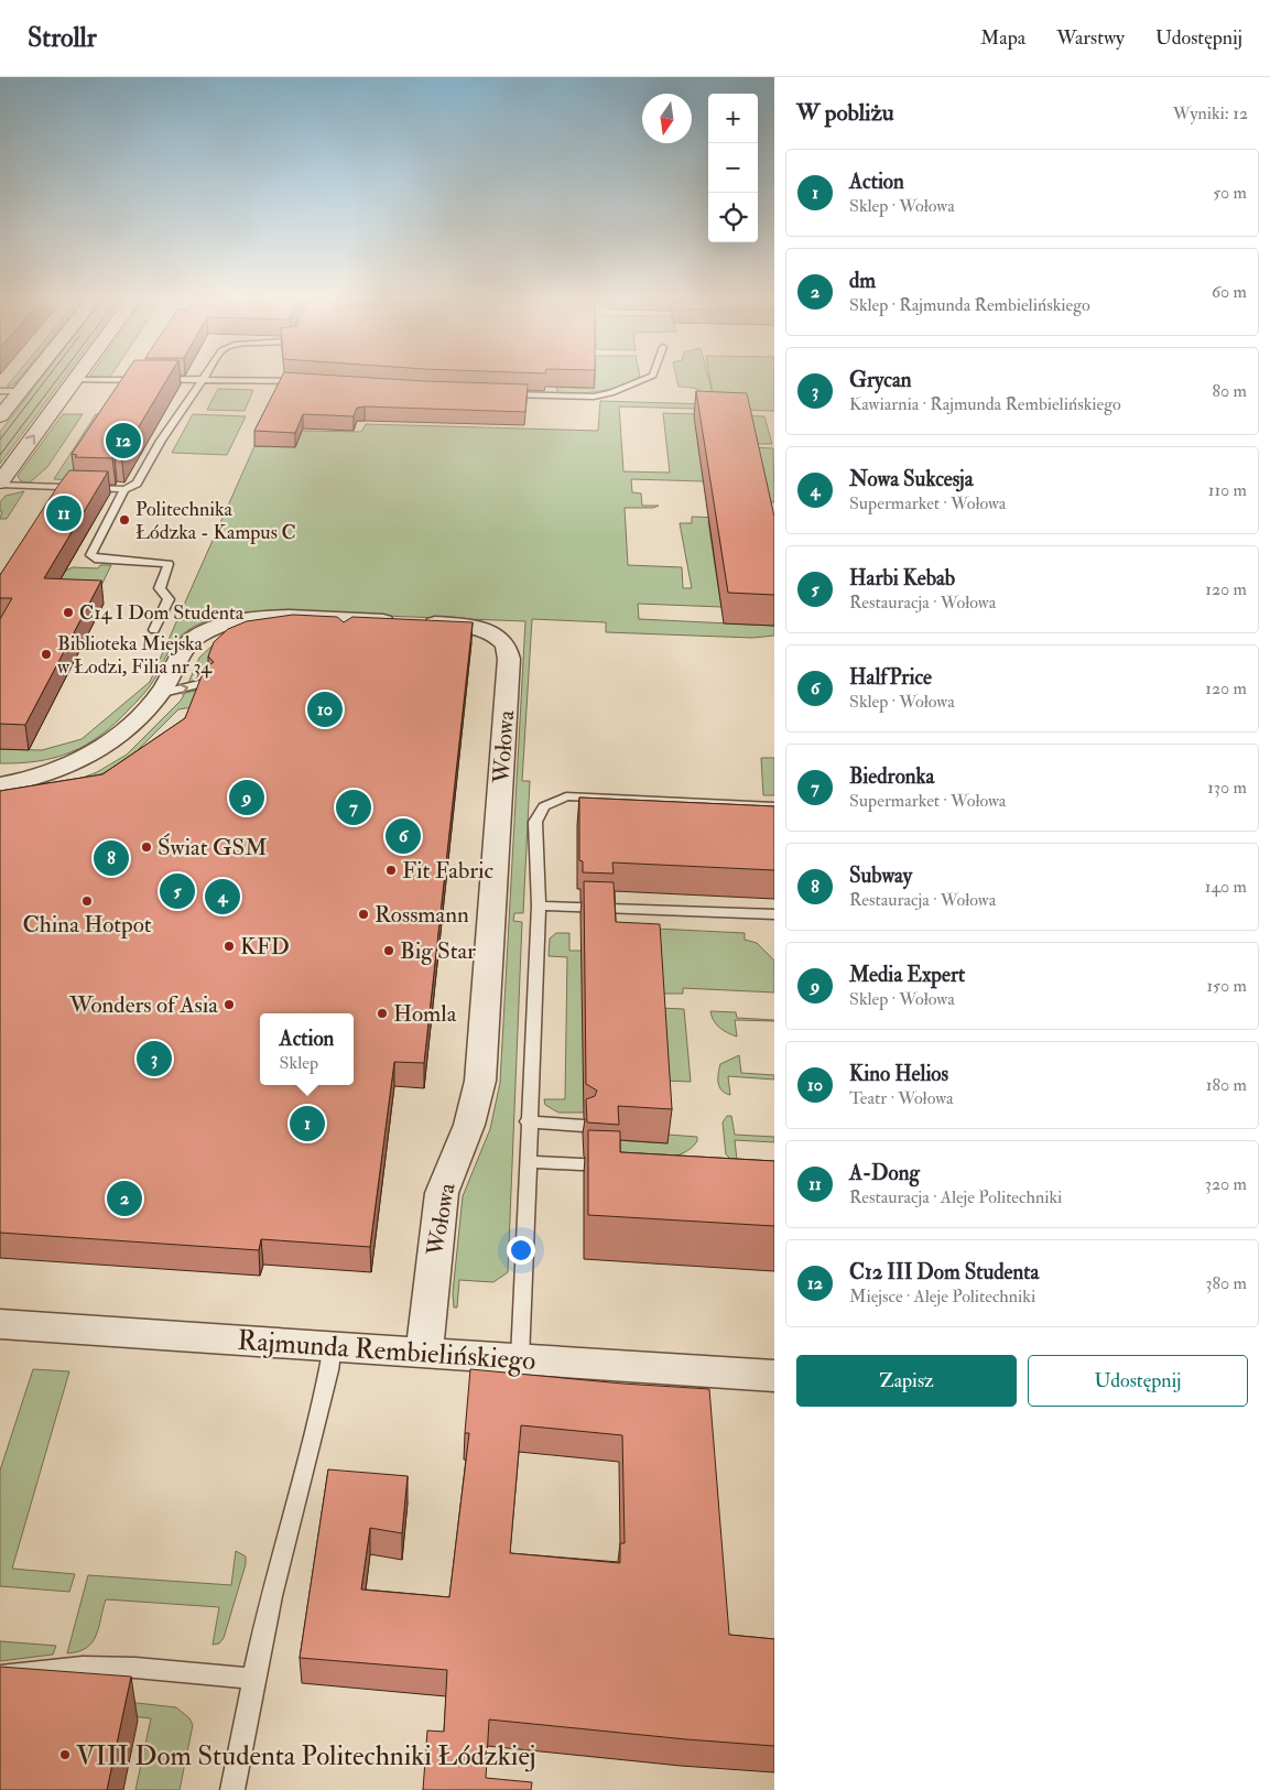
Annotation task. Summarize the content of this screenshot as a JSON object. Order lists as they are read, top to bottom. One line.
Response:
{"streets":{"street":["Wołowa","Rajmunda Rembielińskiego"]},"crossings":[["Wołowa","Rajmunda Rembielińskiego"]],"places":["Politechnika Łódzka - Kampus C","C14 I Dom Studenta","Biblioteka Miejska w Łodzi, Filia nr 34","Świat GSM","Fit Fabric","China Hotpot","Rossmann","KFD","Big Star","Wonders of Asia","Homla","VIII Dom Studenta Politechniki Łódzkiej"],"north":"bottom","page":{"header":"Strollr","nav":["Mapa","Warstwy","Udostępnij"],"heading":["W pobliżu","Wyniki: 12"],"map_buttons":["+","−"],"list":[{"mark":"1","name":"Action","note":"Sklep · Wołowa","value":"50 m"},{"mark":"2","name":"dm","note":"Sklep · Rajmunda Rembielińskiego","value":"60 m"},{"mark":"3","name":"Grycan","note":"Kawiarnia · Rajmunda Rembielińskiego","value":"80 m"},{"mark":"4","name":"Nowa Sukcesja","note":"Supermarket · Wołowa","value":"110 m"},{"mark":"5","name":"Harbi Kebab","note":"Restauracja · Wołowa","value":"120 m"},{"mark":"6","name":"HalfPrice","note":"Sklep · Wołowa","value":"120 m"},{"mark":"7","name":"Biedronka","note":"Supermarket · Wołowa","value":"130 m"},{"mark":"8","name":"Subway","note":"Restauracja · Wołowa","value":"140 m"},{"mark":"9","name":"Media Expert","note":"Sklep · Wołowa","value":"150 m"},{"mark":"10","name":"Kino Helios","note":"Teatr · Wołowa","value":"180 m"},{"mark":"11","name":"A-Dong","note":"Restauracja · Aleje Politechniki","value":"320 m"},{"mark":"12","name":"C12 III Dom Studenta","note":"Miejsce · Aleje Politechniki","value":"380 m"}],"pins":["12","11","10","9","7","6","8","5","4","3","1","2"],"popup":["Action","Sklep"],"buttons":["Zapisz","Udostępnij"]}}
